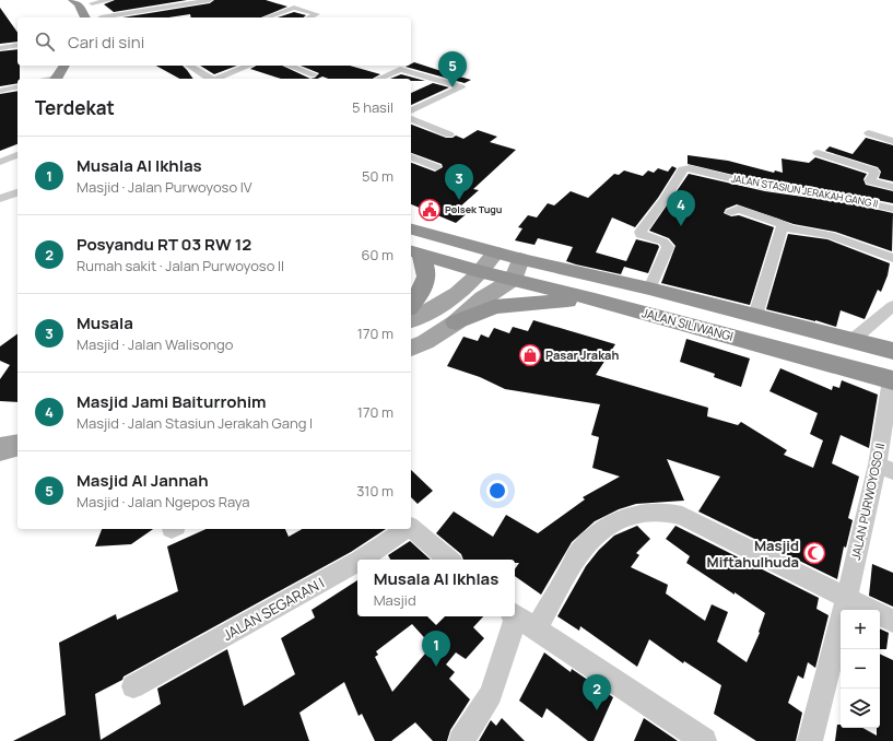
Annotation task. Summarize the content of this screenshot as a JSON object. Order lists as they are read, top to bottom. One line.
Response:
{"streets":{"highway":["JALAN SILIWANGI"],"street":["JALAN STASIUN JERAKAH GANG II","JALAN PURWOYOSO II","JALAN SEGARAN I"]},"crossings":[["JALAN STASIUN JERAKAH GANG II","JALAN SILIWANGI"],["JALAN SILIWANGI","JALAN PURWOYOSO II"]],"places":{"public building":["Polsek Tugu"],"shop":["Pasar Jrakah"],"mosque":["Masjid Miftahulhuda"]},"page":{"search":"Cari di sini","pins":["5","3","4","1","2"],"heading":["Terdekat","5 hasil"],"list":[{"mark":"1","name":"Musala Al Ikhlas","note":"Masjid · Jalan Purwoyoso IV","value":"50 m"},{"mark":"2","name":"Posyandu RT 03 RW 12","note":"Rumah sakit · Jalan Purwoyoso II","value":"60 m"},{"mark":"3","name":"Musala","note":"Masjid · Jalan Walisongo","value":"170 m"},{"mark":"4","name":"Masjid Jami Baiturrohim","note":"Masjid · Jalan Stasiun Jerakah Gang I","value":"170 m"},{"mark":"5","name":"Masjid Al Jannah","note":"Masjid · Jalan Ngepos Raya","value":"310 m"}],"popup":["Musala Al Ikhlas","Masjid"],"map_buttons":["+","−"]}}
